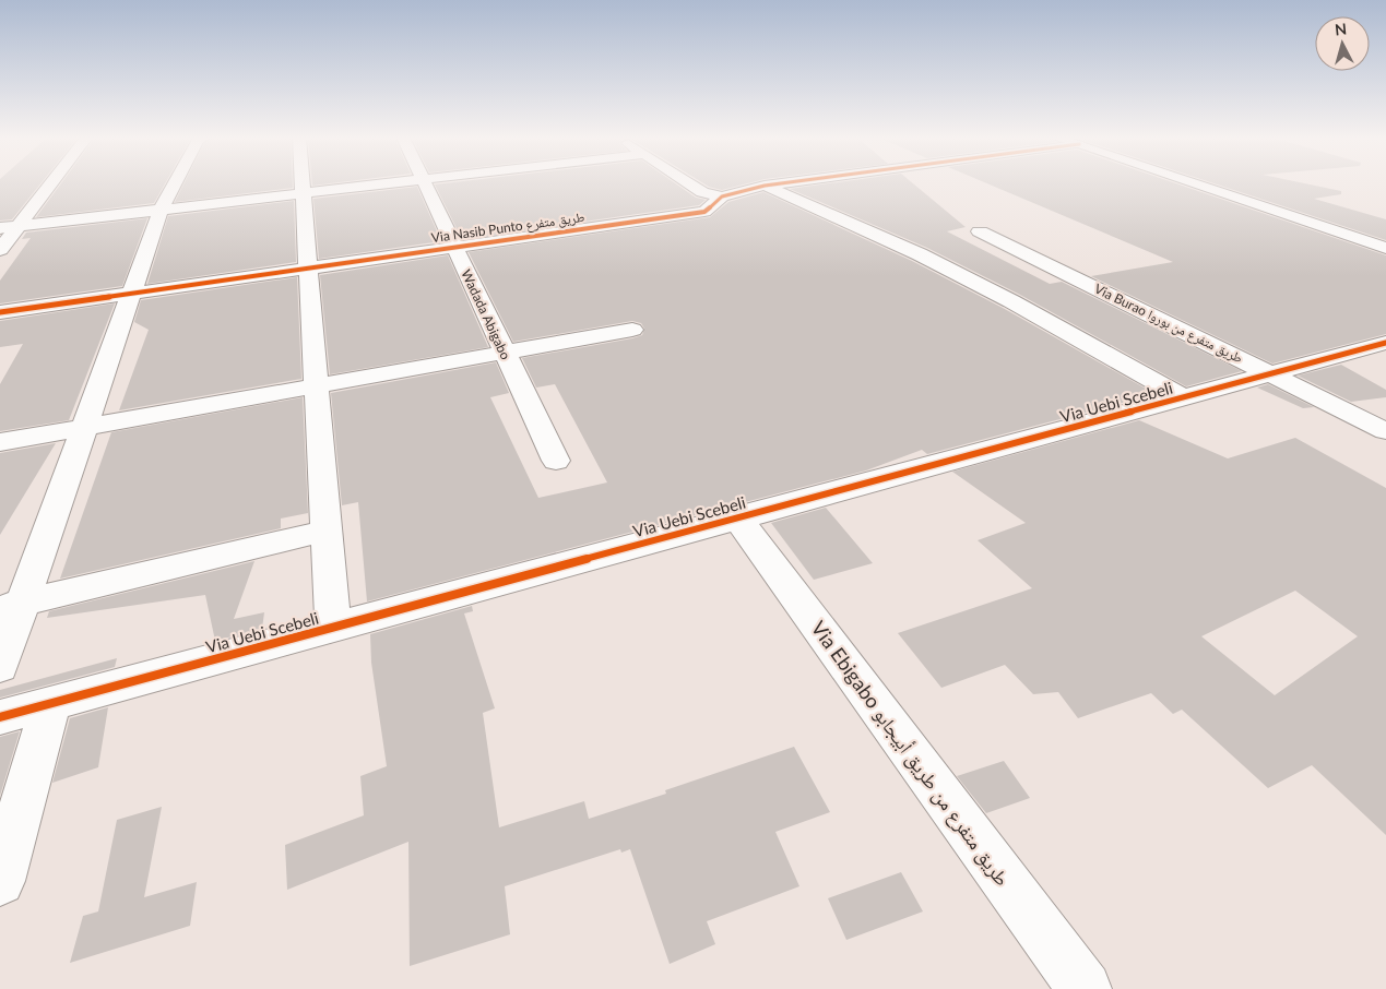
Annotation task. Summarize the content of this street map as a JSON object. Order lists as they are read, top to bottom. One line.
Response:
{"streets":{"street":["Via Nasib Punto طريق متفرع","Wadada Abigabo","Via Burao طريق متفرع من بوروا","Via Uebi Scebeli","Via Ebigabo طريق متفرع من طريق أبيجابو"]},"crossings":[["Via Nasib Punto طريق متفرع","Wadada Abigabo"],["Via Burao طريق متفرع من بوروا","Via Uebi Scebeli"],["Via Uebi Scebeli","Via Ebigabo طريق متفرع من طريق أبيجابو"]],"north":"top"}
